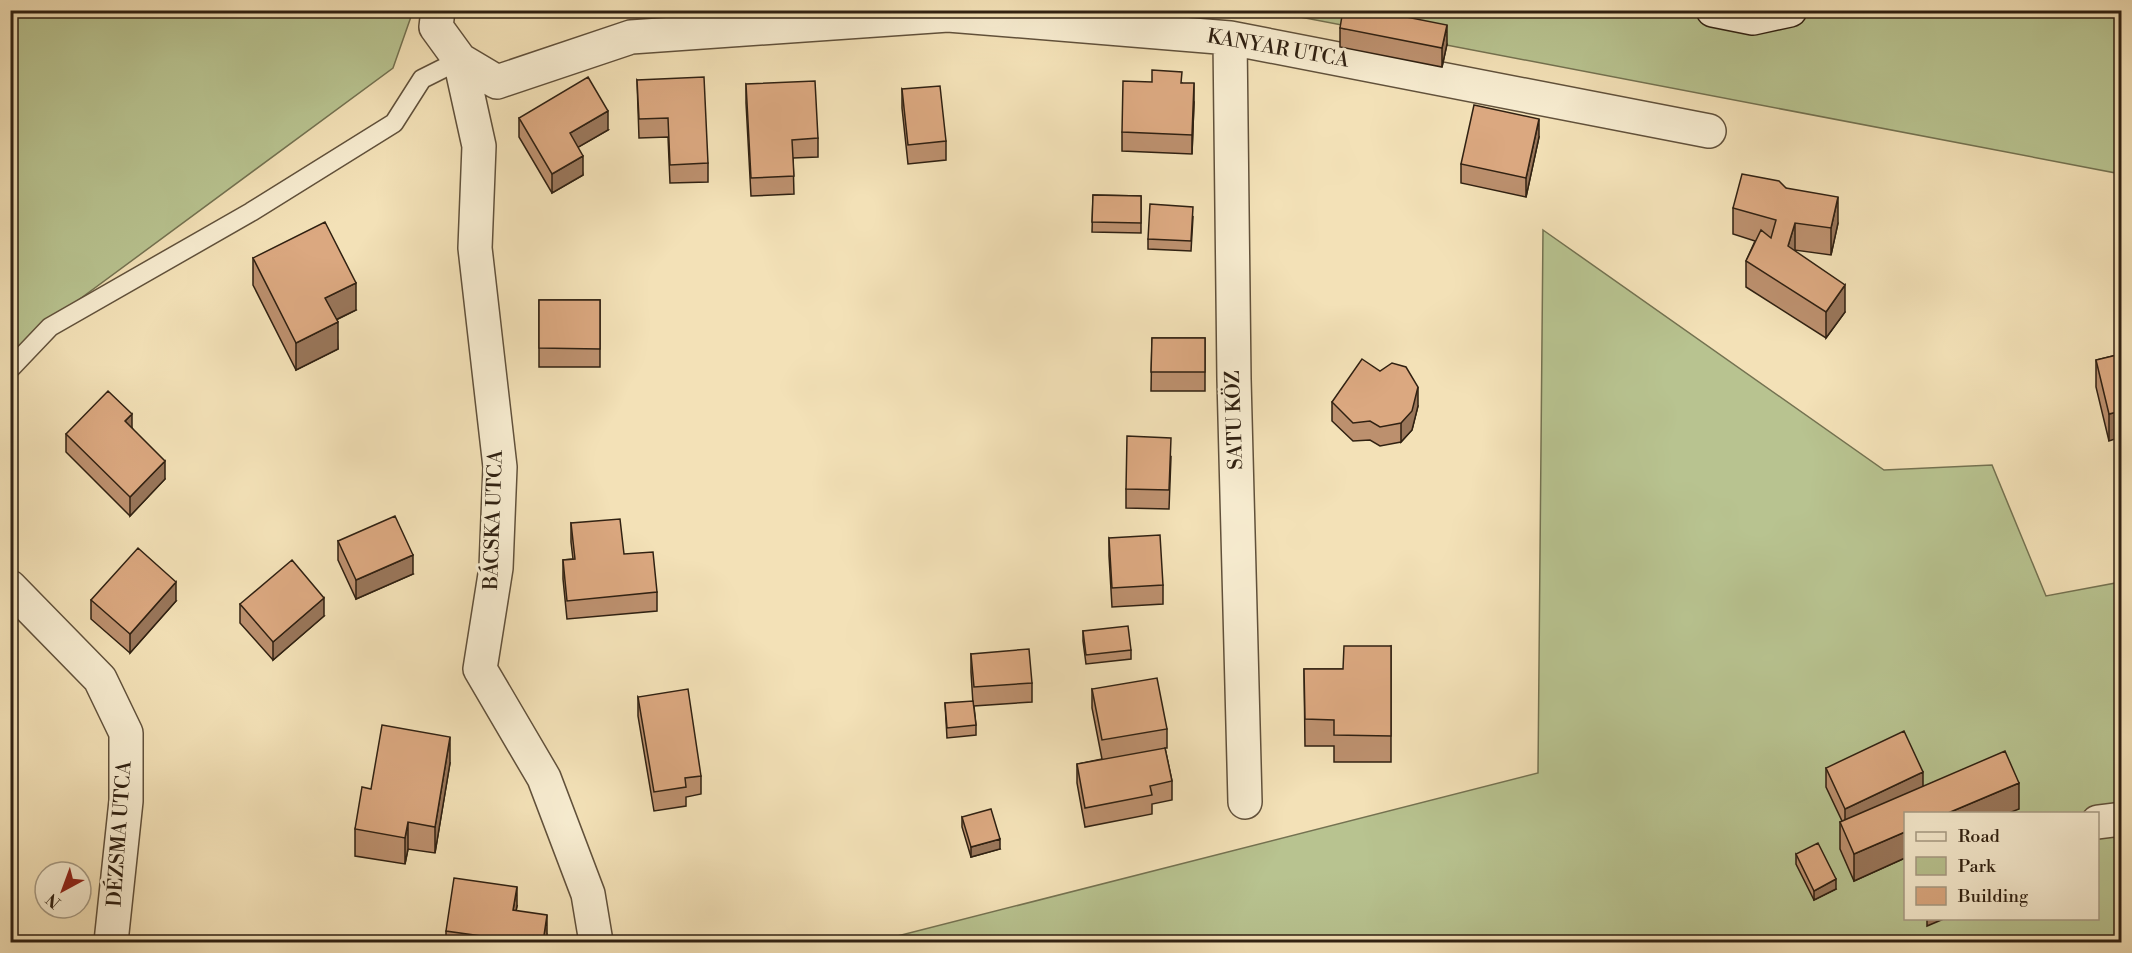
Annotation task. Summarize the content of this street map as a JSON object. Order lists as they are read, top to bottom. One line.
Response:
{"streets":{"street":["KANYAR UTCA","SATU KÖZ","BÁCSKA UTCA","DÉZSMA UTCA"]},"crossings":[["KANYAR UTCA","SATU KÖZ"],["KANYAR UTCA","BÁCSKA UTCA"]],"legend":["Road","Park","Building"],"north":"bottom left"}
